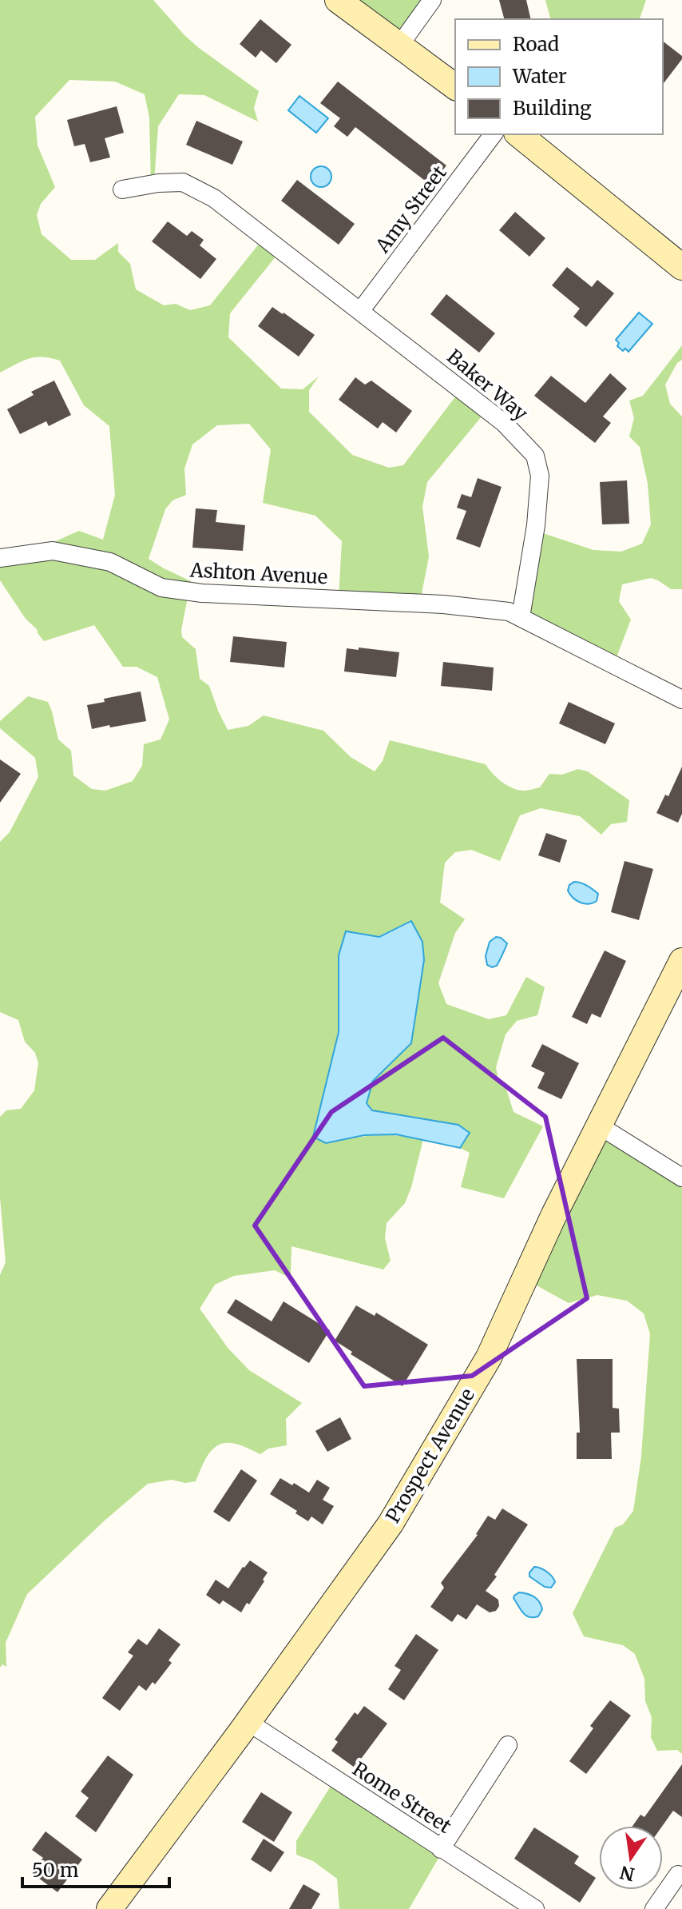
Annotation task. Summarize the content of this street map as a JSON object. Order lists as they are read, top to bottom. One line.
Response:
{"streets":{"street":["Amy Street","Baker Way","Ashton Avenue","Prospect Avenue","Rome Street"]},"crossings":[["Amy Street","Baker Way"],["Baker Way","Ashton Avenue"],["Prospect Avenue","Rome Street"]],"legend":["Road","Water","Building"],"scale_bar":"50 m","north":"bottom"}
